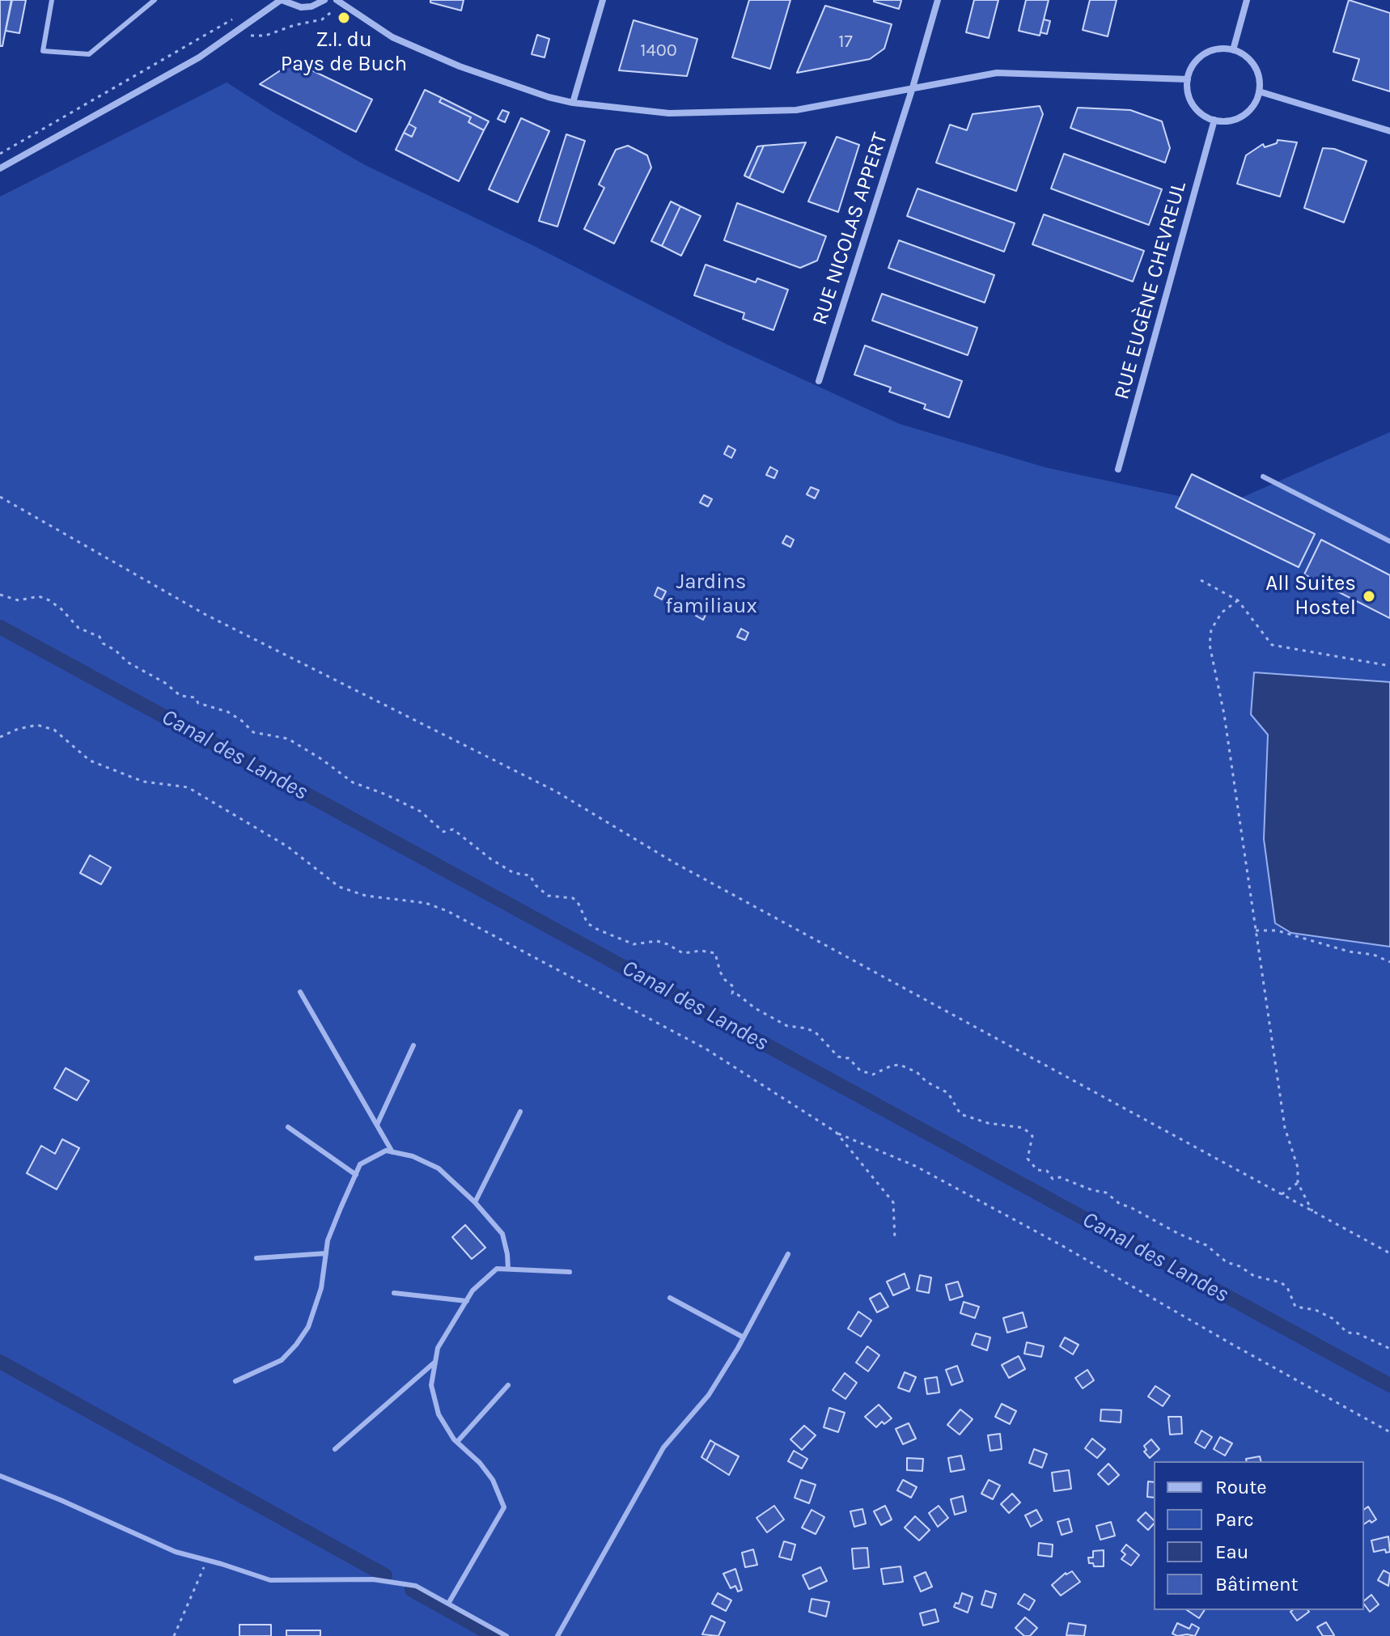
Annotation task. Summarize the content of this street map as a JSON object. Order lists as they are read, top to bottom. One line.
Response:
{"streets":{"street":["RUE NICOLAS APPERT","RUE EUGÈNE CHEVREUL"]},"water":["Canal des Landes"],"parks":["Jardins familiaux"],"places":["Z.I. du Pays de Buch","All Suites Hostel"],"house_numbers":["17","1400"],"legend":["Route","Parc","Eau","Bâtiment"]}
